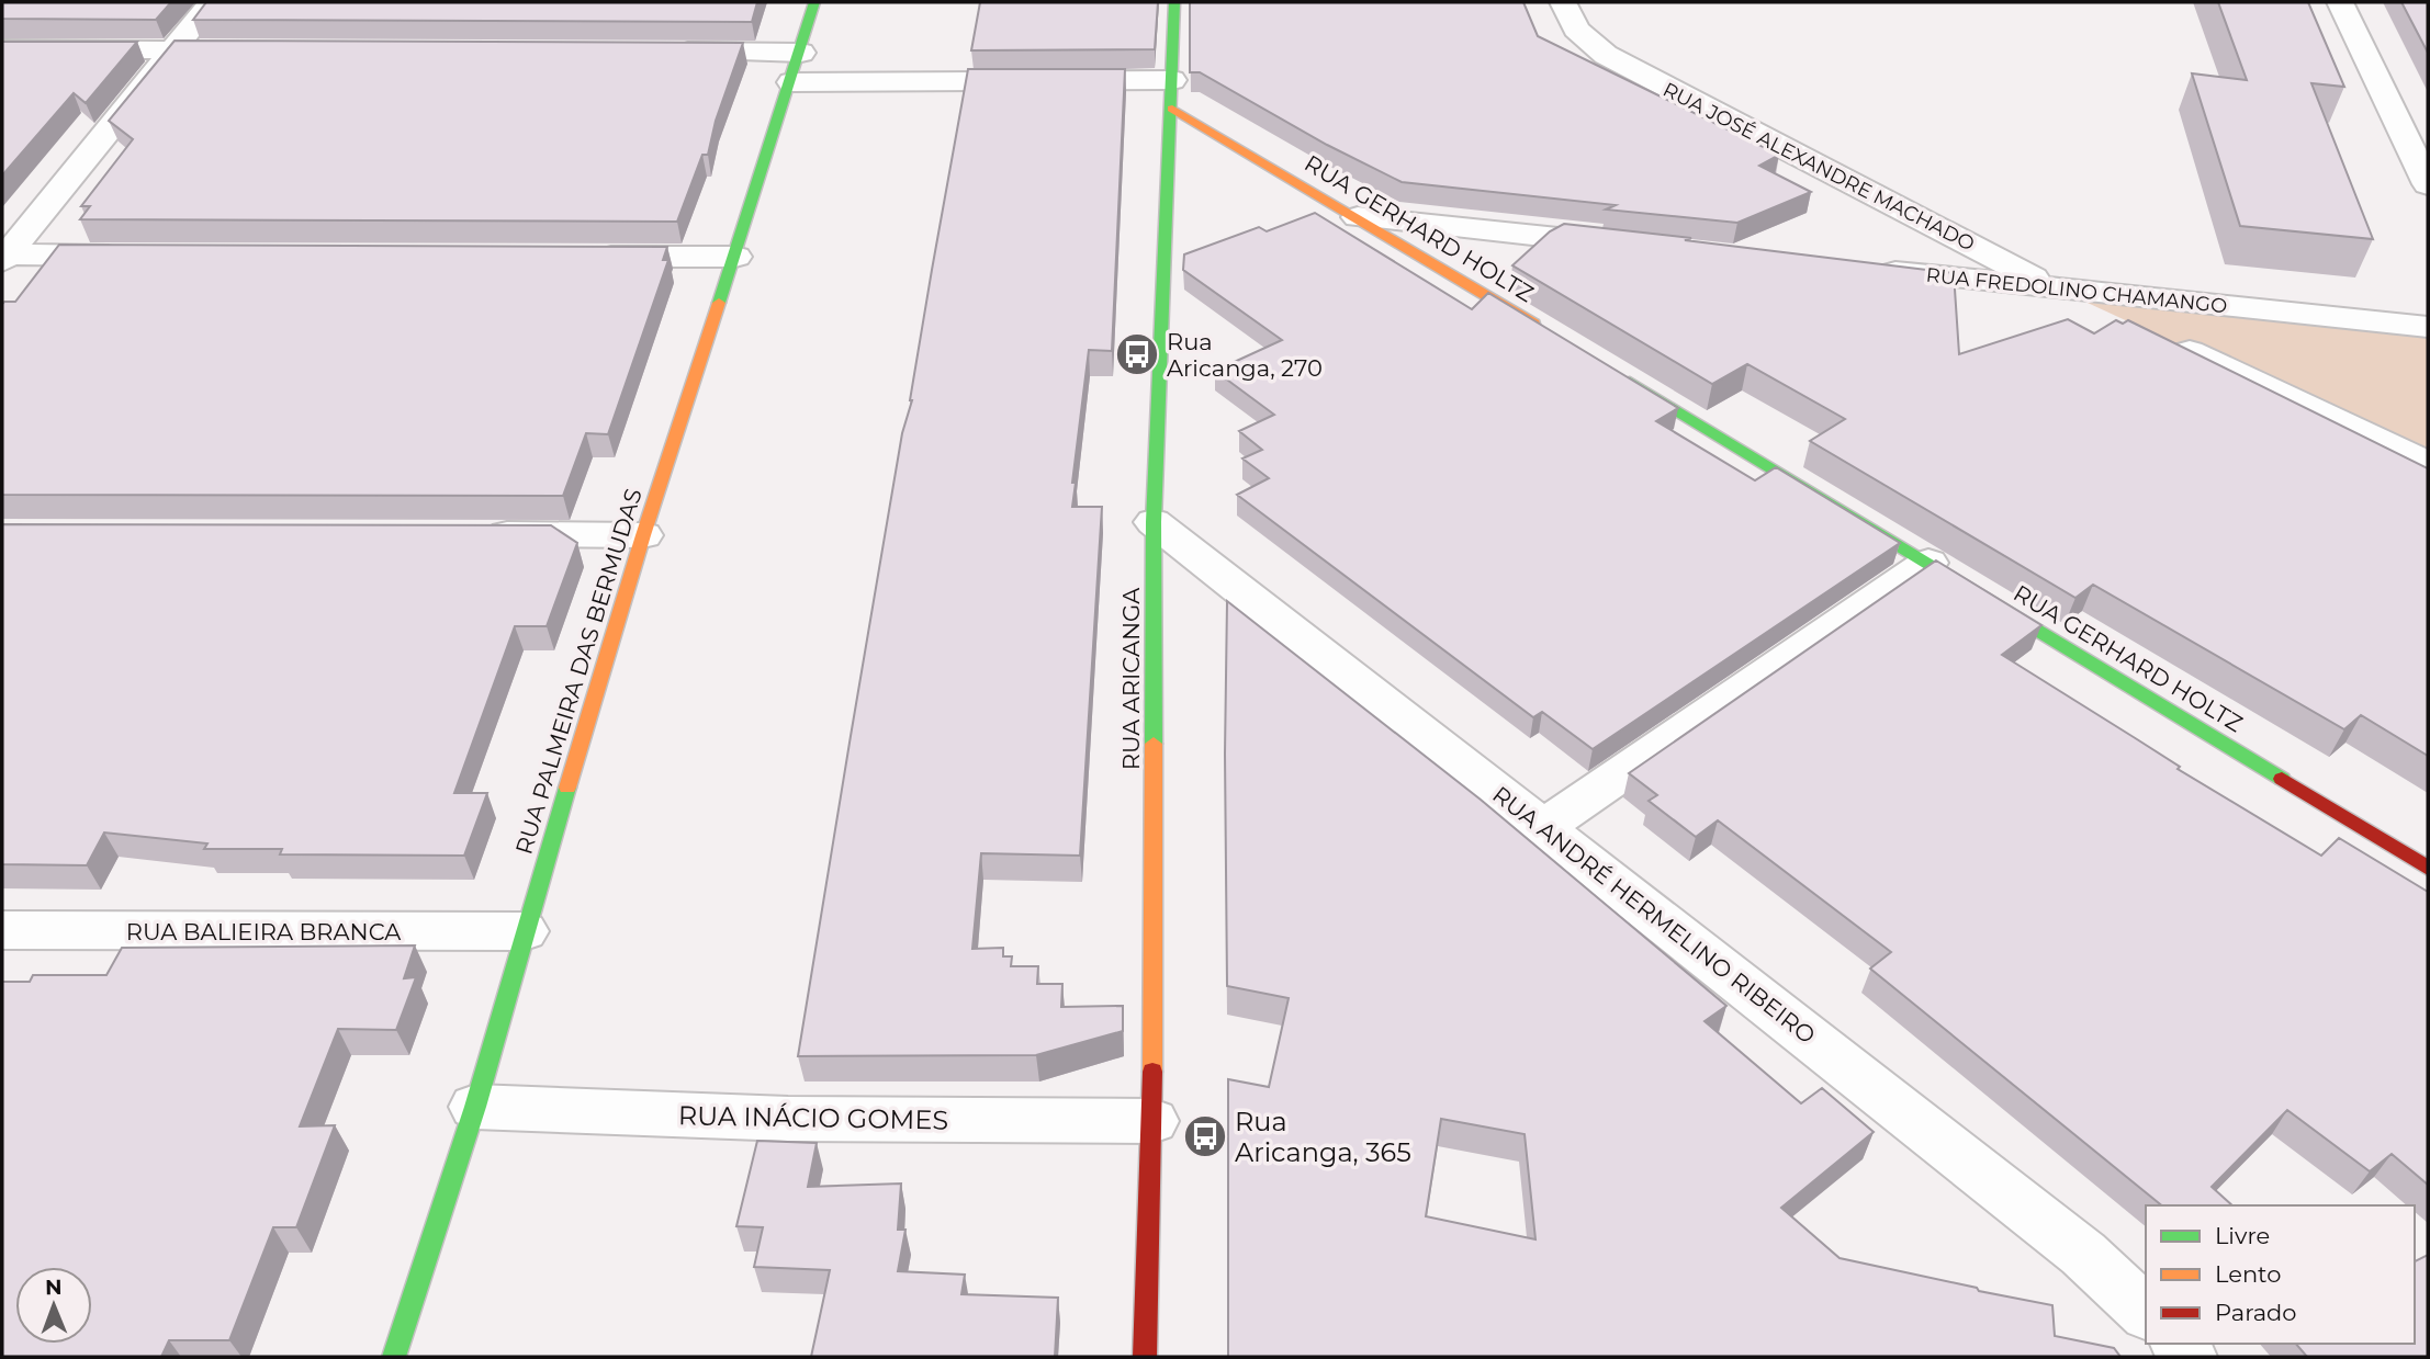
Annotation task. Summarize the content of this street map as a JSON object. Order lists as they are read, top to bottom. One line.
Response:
{"streets":{"street":["RUA JOSÉ ALEXANDRE MACHADO","RUA GERHARD HOLTZ","RUA FREDOLINO CHAMANGO","RUA PALMEIRA DAS BERMUDAS","RUA ARICANGA","RUA ANDRÉ HERMELINO RIBEIRO","RUA BALIEIRA BRANCA","RUA INÁCIO GOMES"]},"crossings":[["RUA JOSÉ ALEXANDRE MACHADO","RUA FREDOLINO CHAMANGO"],["RUA GERHARD HOLTZ","RUA ARICANGA"],["RUA PALMEIRA DAS BERMUDAS","RUA BALIEIRA BRANCA"],["RUA PALMEIRA DAS BERMUDAS","RUA INÁCIO GOMES"],["RUA ARICANGA","RUA ANDRÉ HERMELINO RIBEIRO"],["RUA ARICANGA","RUA INÁCIO GOMES"]],"places":{"bus stop":["Rua Aricanga, 270","Rua Aricanga, 365"]},"legend":["Livre","Lento","Parado"],"north":"top"}
